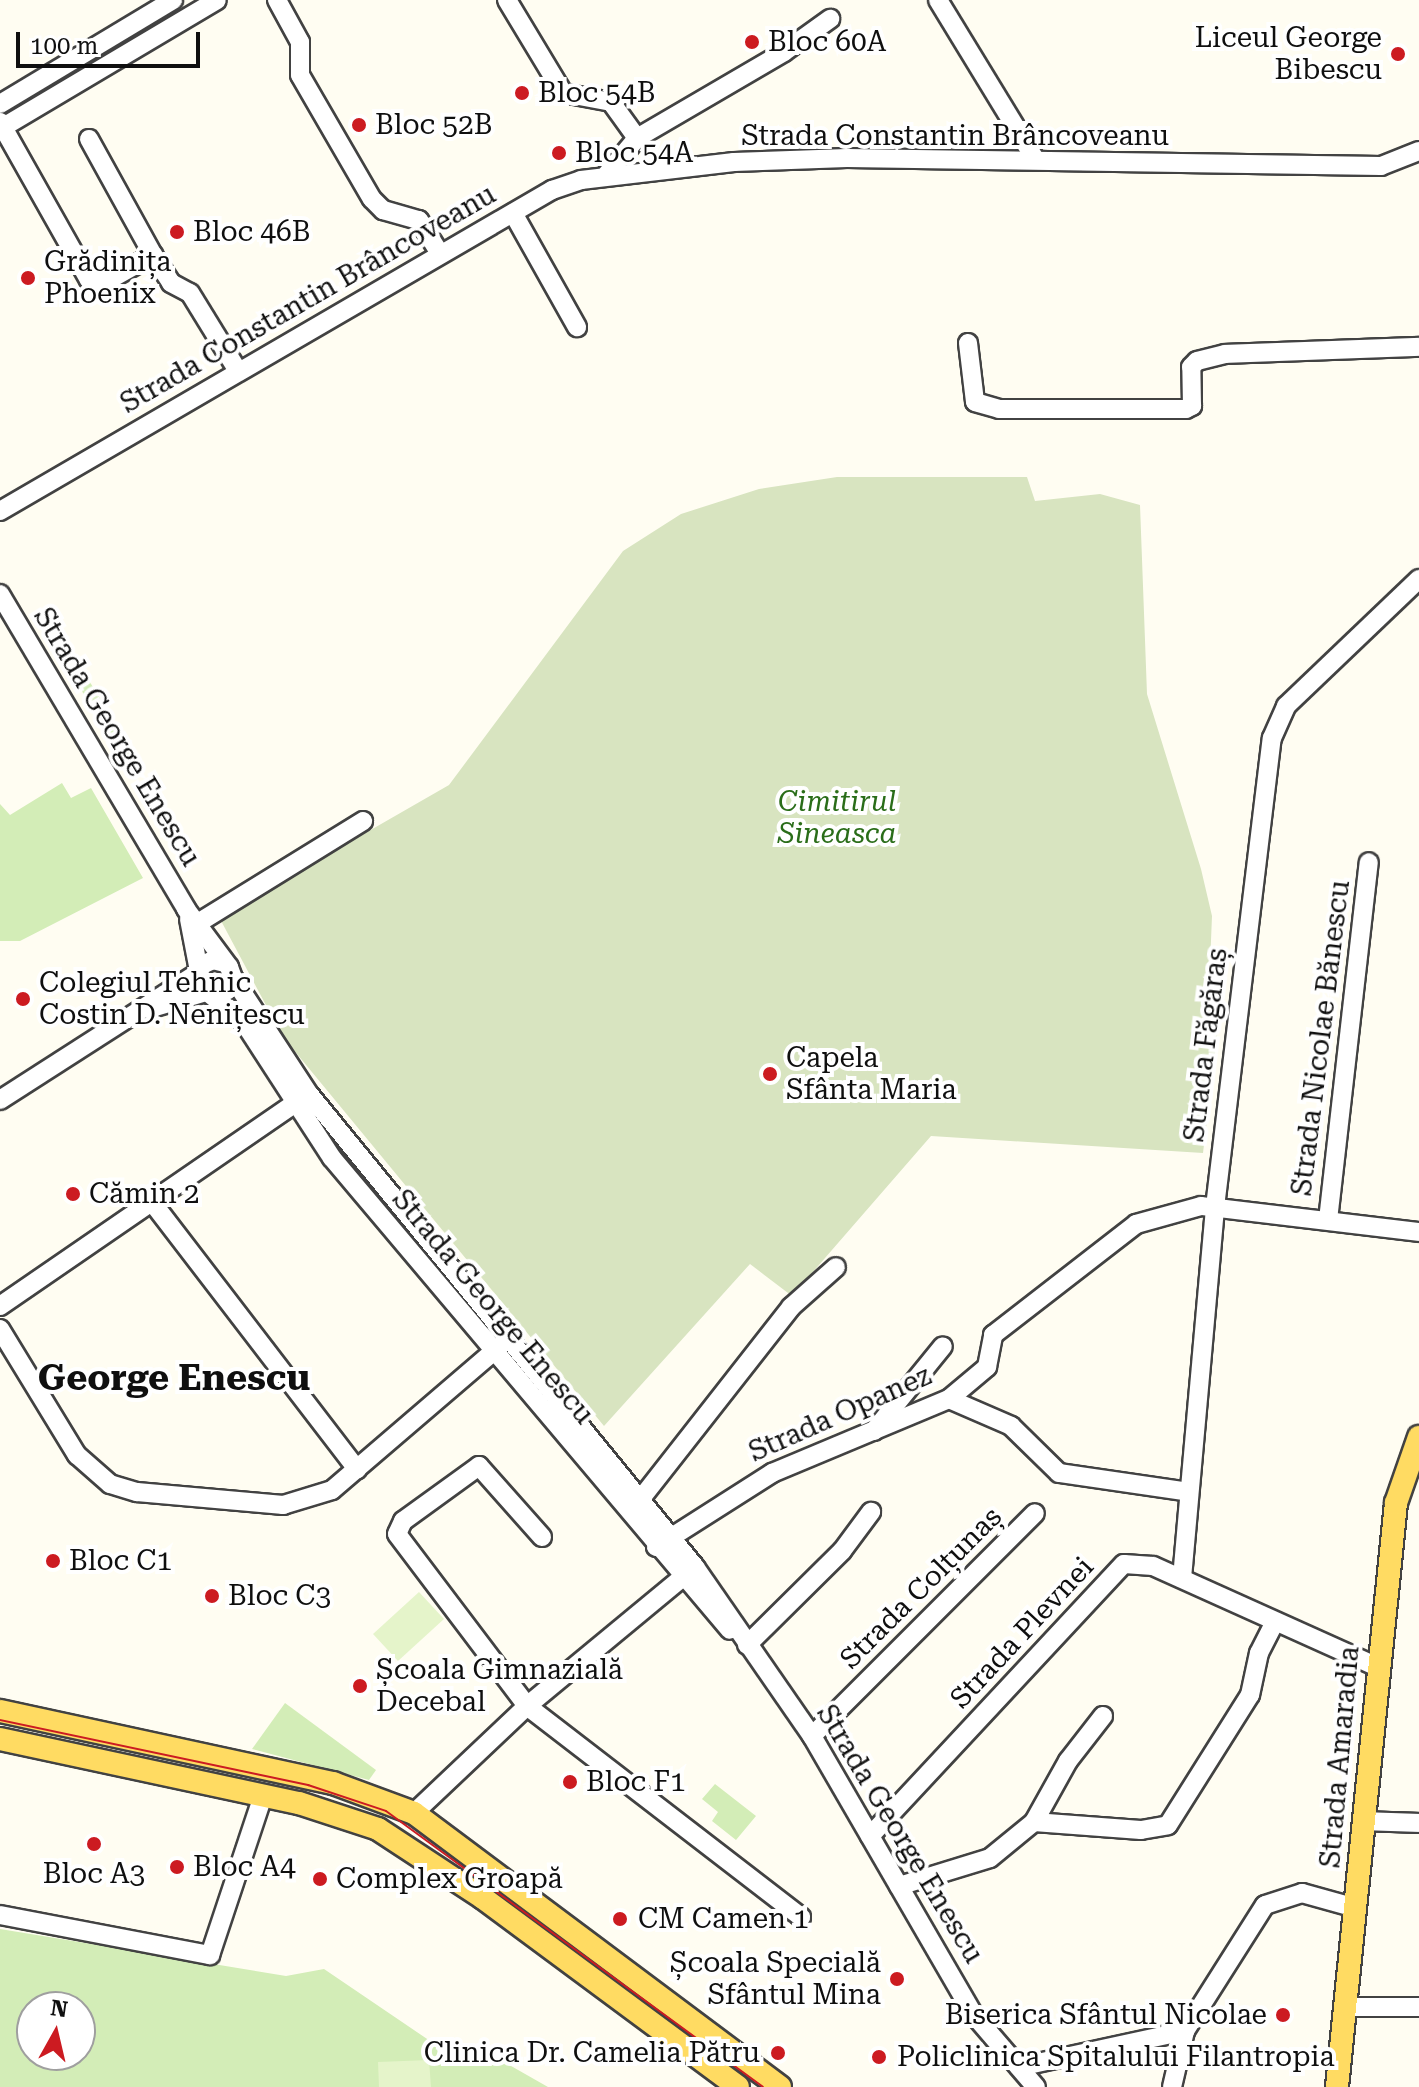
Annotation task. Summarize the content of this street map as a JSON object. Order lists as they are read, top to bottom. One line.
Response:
{"streets":{"main road":["Strada Amaradia"],"street":["Strada Constantin Brâncoveanu","Strada George Enescu","Strada Nicolae Bănescu","Strada Făgăraș","Strada Opanez","Strada Colțunaș","Strada Plevnei"]},"crossings":[["Strada George Enescu","Strada Opanez"],["Strada George Enescu","Strada Colțunaș"],["Strada George Enescu","Strada Plevnei"],["Strada Nicolae Bănescu","Strada Opanez"],["Strada Făgăraș","Strada Opanez"],["Strada Făgăraș","Strada Plevnei"],["Strada Plevnei","Strada Amaradia"]],"districts":["George Enescu"],"parks":["Cimitirul Sineasca"],"places":["Bloc 60A","Liceul George Bibescu","Bloc 54B","Bloc 52B","Bloc 54A","Bloc 46B","Grădinița Phoenix","Colegiul Tehnic Costin D. Nenițescu","Capela Sfânta Maria","Cămin 2","Bloc C1","Bloc C3","Școala Gimnazială Decebal","Bloc F1","Bloc A3","Bloc A4","Complex Groapă","CM Camen 1","Școala Specială Sfântul Mina","Biserica Sfântul Nicolae","Clinica Dr. Camelia Pătru","Policlinica Spitalului Filantropia"],"scale_bar":"100 m","north":"top"}
